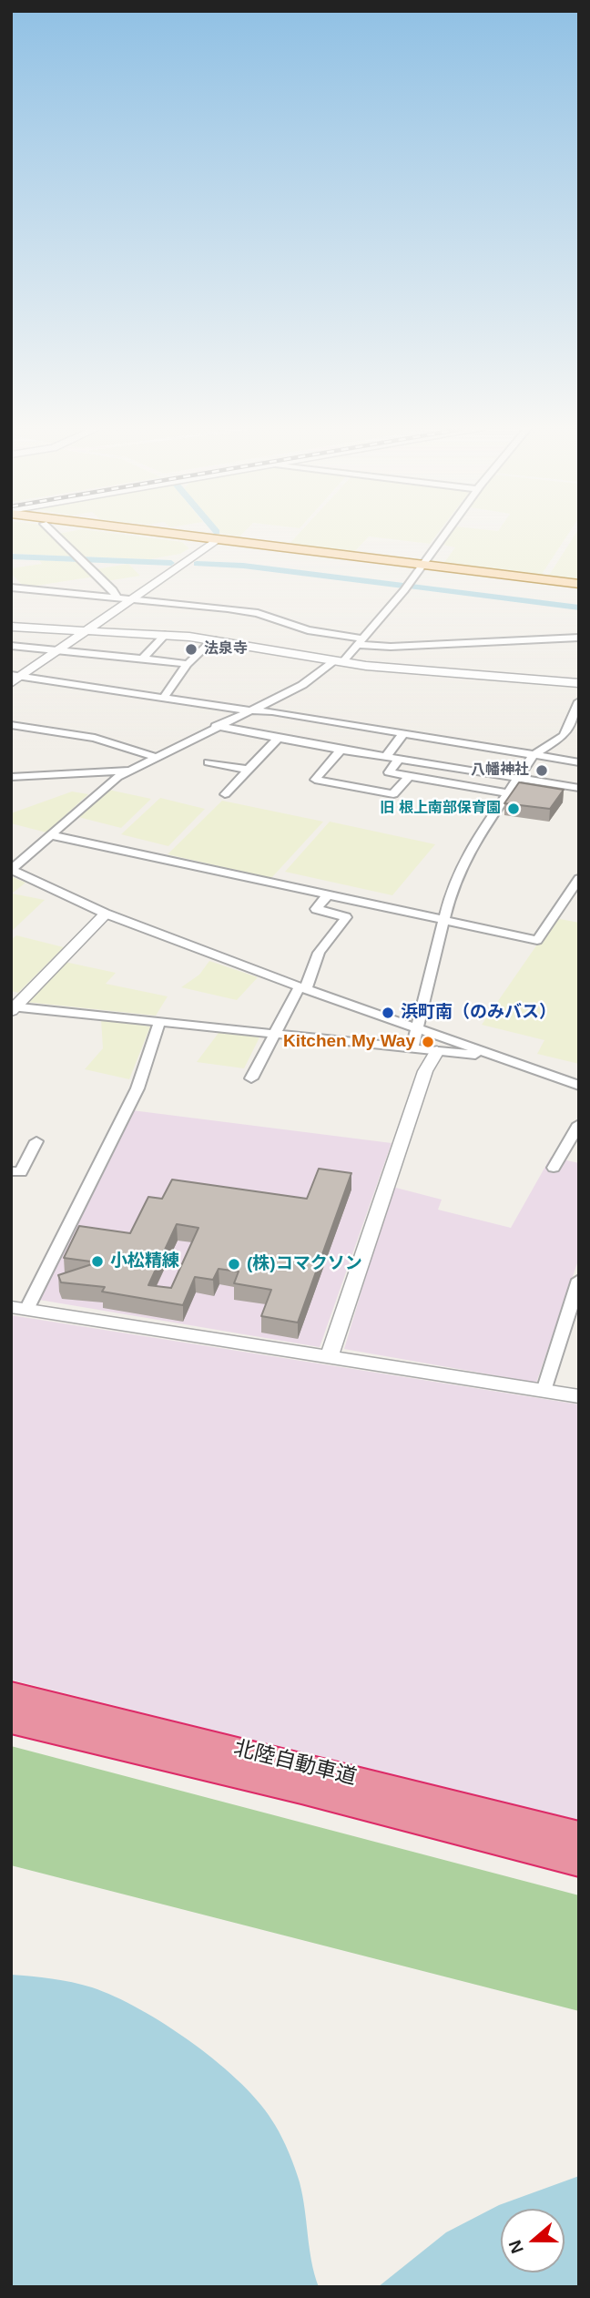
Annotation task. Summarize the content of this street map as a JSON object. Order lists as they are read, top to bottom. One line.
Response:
{"streets":{"highway":["北陸自動車道"]},"places":["法泉寺","八幡神社","旧 根上南部保育園","浜町南（のみバス）","Kitchen My Way","小松精練","(株)コマクソン"],"north":"left"}
